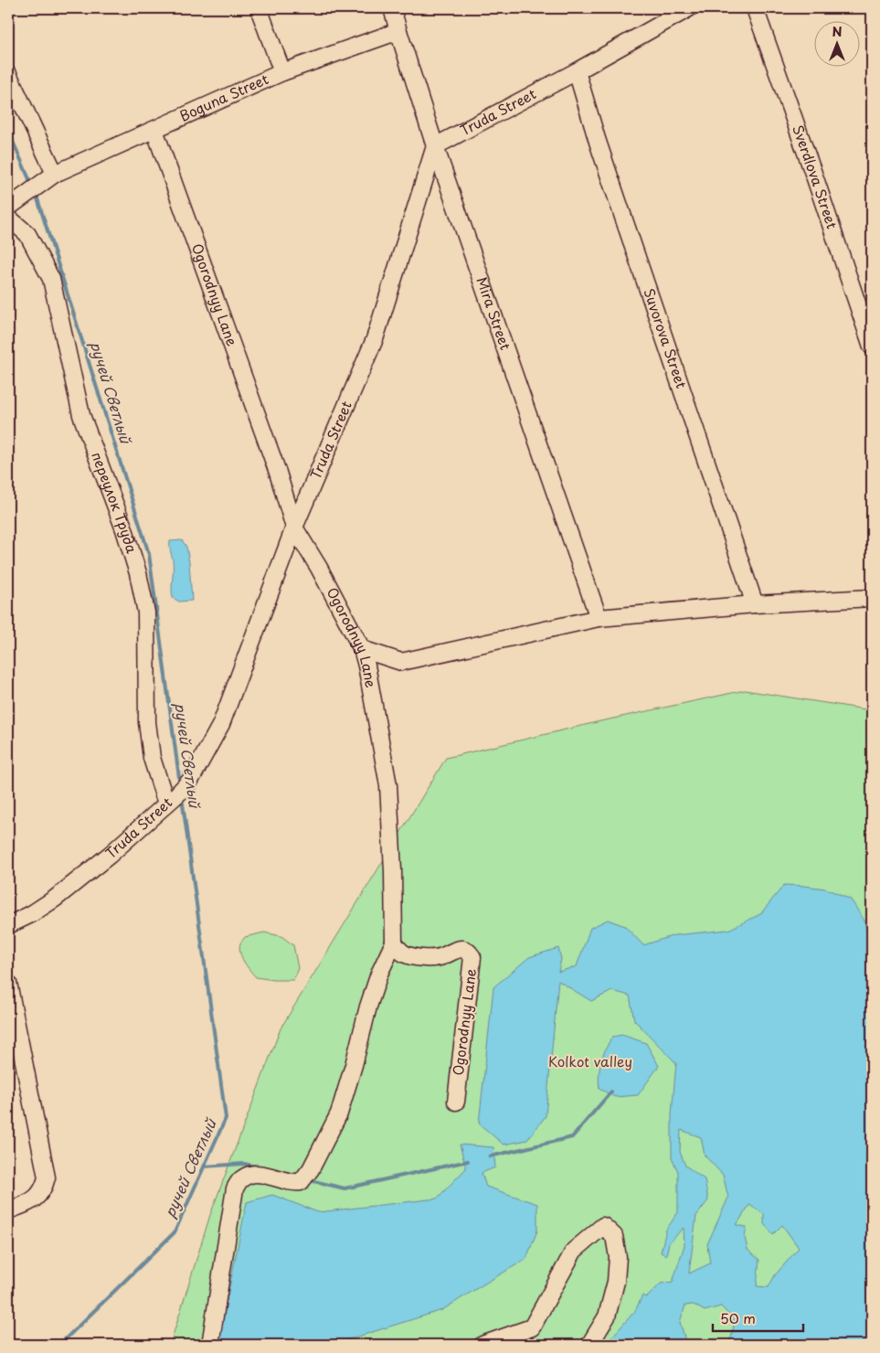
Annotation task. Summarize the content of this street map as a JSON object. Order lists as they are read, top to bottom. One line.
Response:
{"streets":{"street":["Boguna Street","Truda Street","Sverdlova Street","Ogorodnyy Lane","Mira Street","Suvorova Street","переулок Труда"]},"crossings":[["Boguna Street","Ogorodnyy Lane"],["Boguna Street","Mira Street"],["Truda Street","Ogorodnyy Lane"],["Truda Street","Mira Street"],["Truda Street","Suvorova Street"],["Truda Street","переулок Труда"]],"water":["ручей Светлый"],"parks":["Kolkot valley"],"scale_bar":"50 m","north":"top"}
